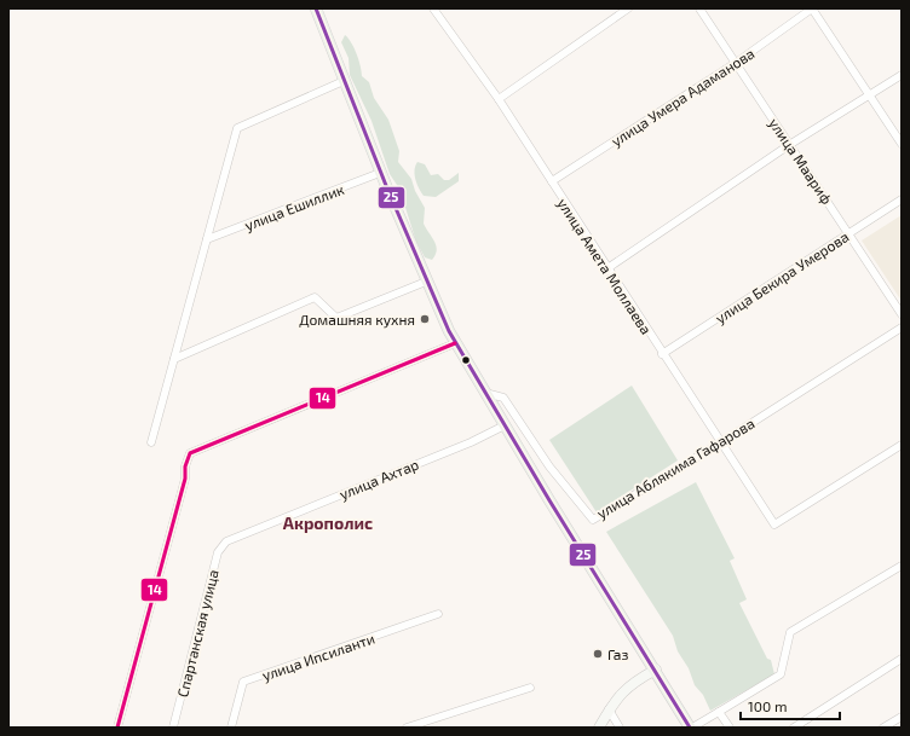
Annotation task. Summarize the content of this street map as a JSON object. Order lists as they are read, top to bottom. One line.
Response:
{"streets":{"street":["улица Умера Адаманова","улица Маариф","улица Ешиллик","улица Амета Моллаева","улица Бекира Умерова","улица Аблякима Гафарова","улица Ахтар","Спартанская улица","улица Ипсиланти"]},"crossings":[["улица Умера Адаманова","улица Маариф"],["улица Умера Адаманова","улица Амета Моллаева"],["улица Маариф","улица Бекира Умерова"],["улица Амета Моллаева","улица Бекира Умерова"],["улица Амета Моллаева","улица Аблякима Гафарова"],["улица Ахтар","Спартанская улица"]],"districts":["Акрополис"],"places":["Домашняя кухня","Газ"],"lines":["transit line 25","transit line 14"],"scale_bar":"100 m"}
